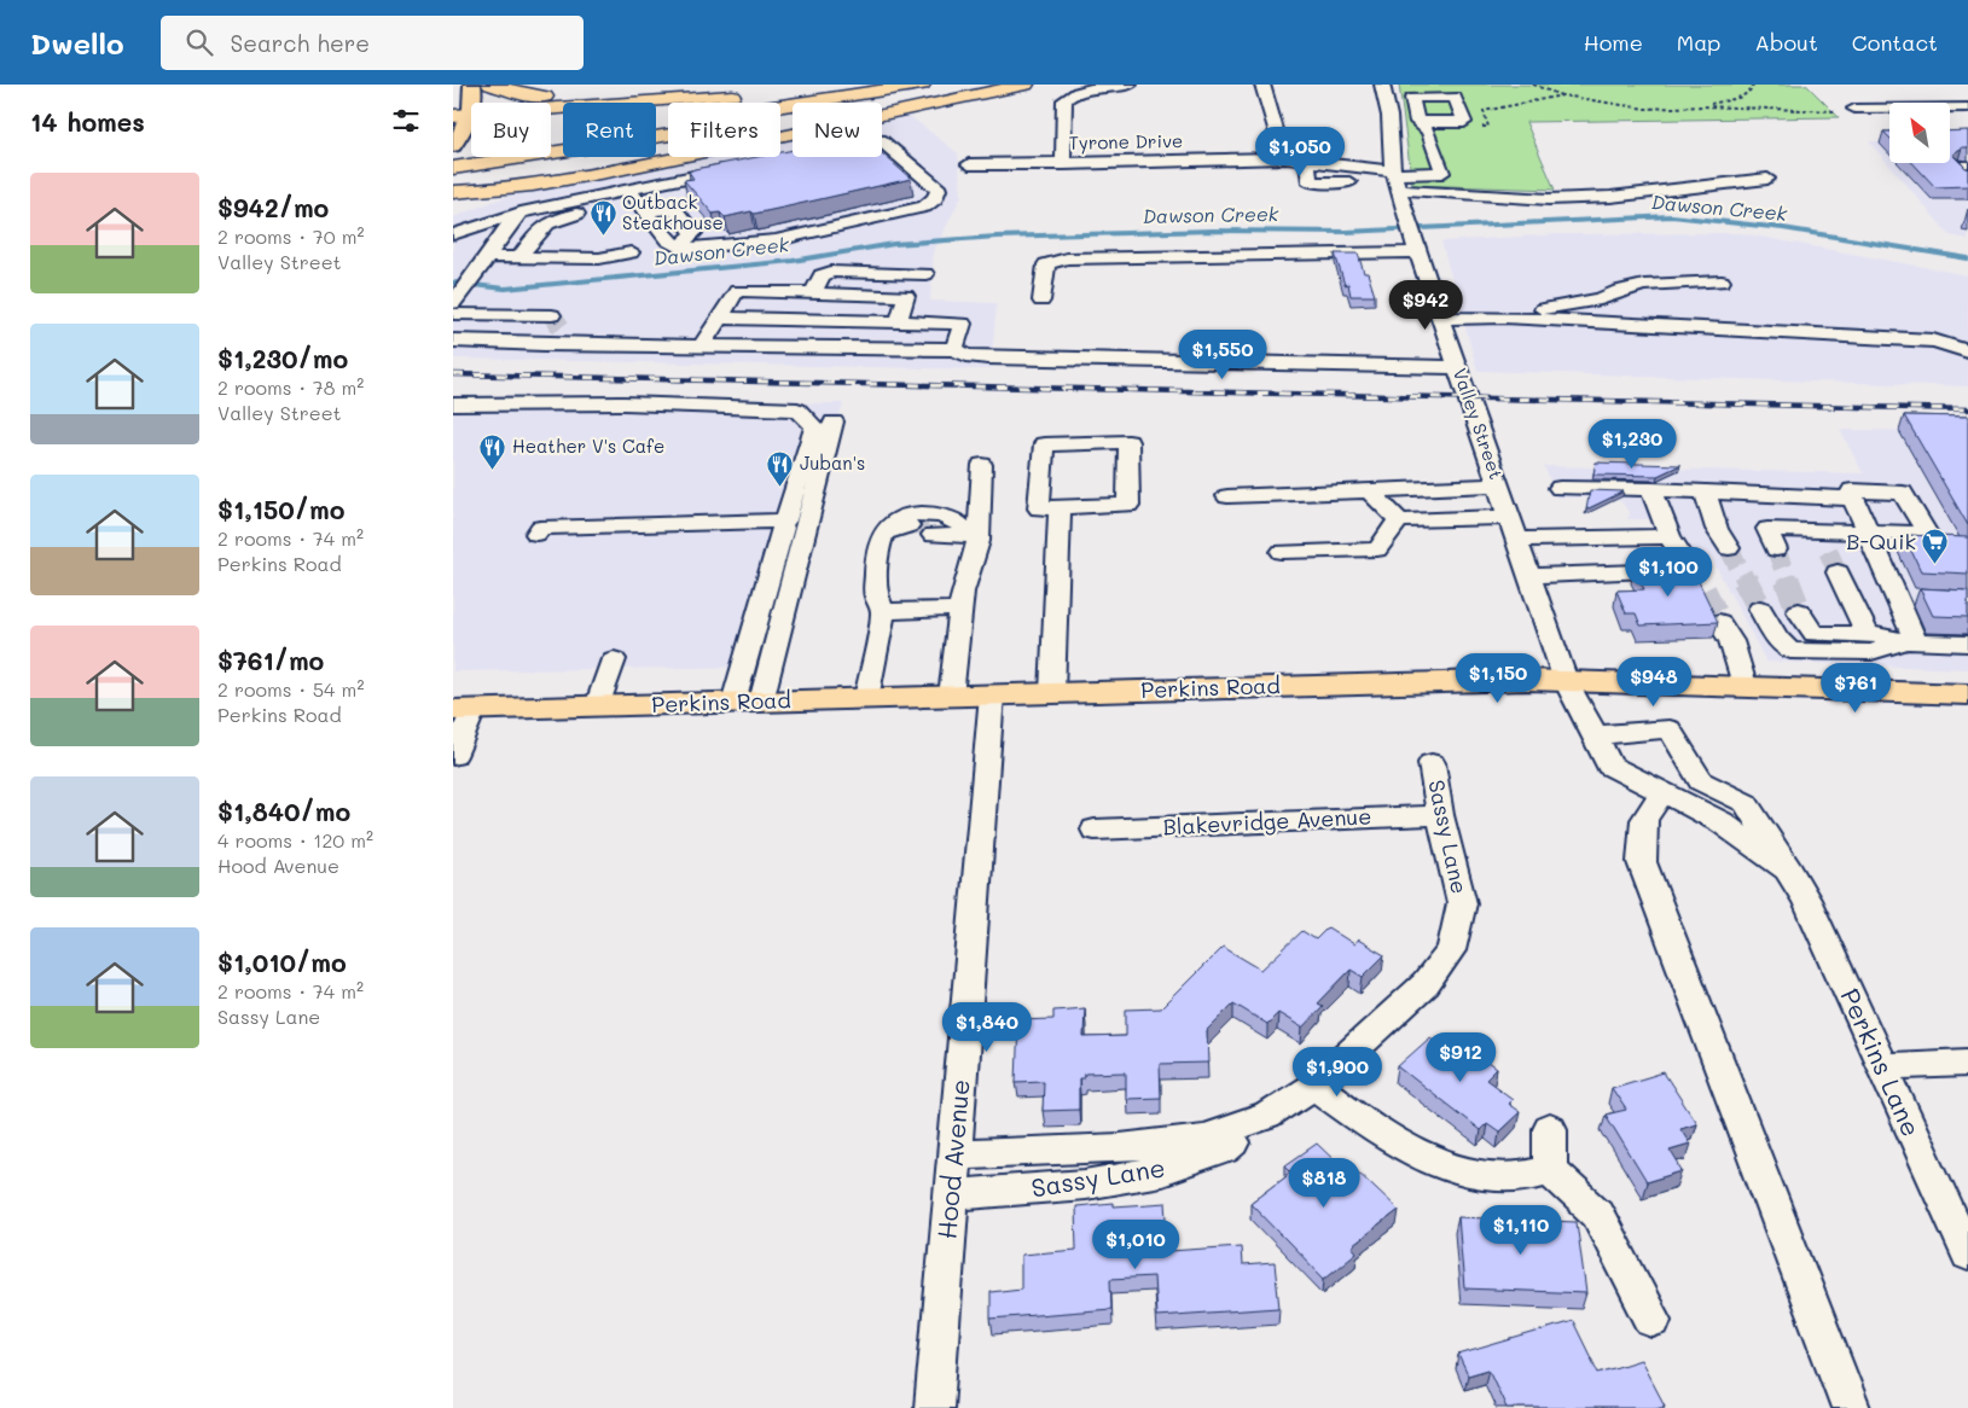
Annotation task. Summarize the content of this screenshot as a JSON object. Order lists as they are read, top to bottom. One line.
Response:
{"streets":{"main road":["Perkins Road"],"street":["Tyrone Drive","Valley Street","Blakevridge Avenue","Sassy Lane","Perkins Lane","Hood Avenue"]},"crossings":[["Valley Street","Perkins Road"],["Valley Street","Perkins Lane"],["Perkins Road","Hood Avenue"],["Blakevridge Avenue","Sassy Lane"],["Sassy Lane","Hood Avenue"]],"water":["Dawson Creek"],"places":{"restaurant":["Outback Steakhouse","Heather V's Cafe","Juban's"],"supermarket":["B-Quik"]},"north":"top left","page":{"header":"Dwello","search":"Search here","nav":["Home","Map","About","Contact"],"heading":"14 homes","chip":["Buy","Rent","Filters","New"],"price":["$1,050","$942","$1,550","$1,230","$1,100","$1,150","$948","$761","$1,840","$912","$1,900","$818","$1,110","$1,010"],"list":[{"name":"$942/mo","note":"2 rooms · 70 m² · Valley Street"},{"name":"$1,230/mo","note":"2 rooms · 78 m² · Valley Street"},{"name":"$1,150/mo","note":"2 rooms · 74 m² · Perkins Road"},{"name":"$761/mo","note":"2 rooms · 54 m² · Perkins Road"},{"name":"$1,840/mo","note":"4 rooms · 120 m² · Hood Avenue"},{"name":"$1,010/mo","note":"2 rooms · 74 m² · Sassy Lane"}]}}
